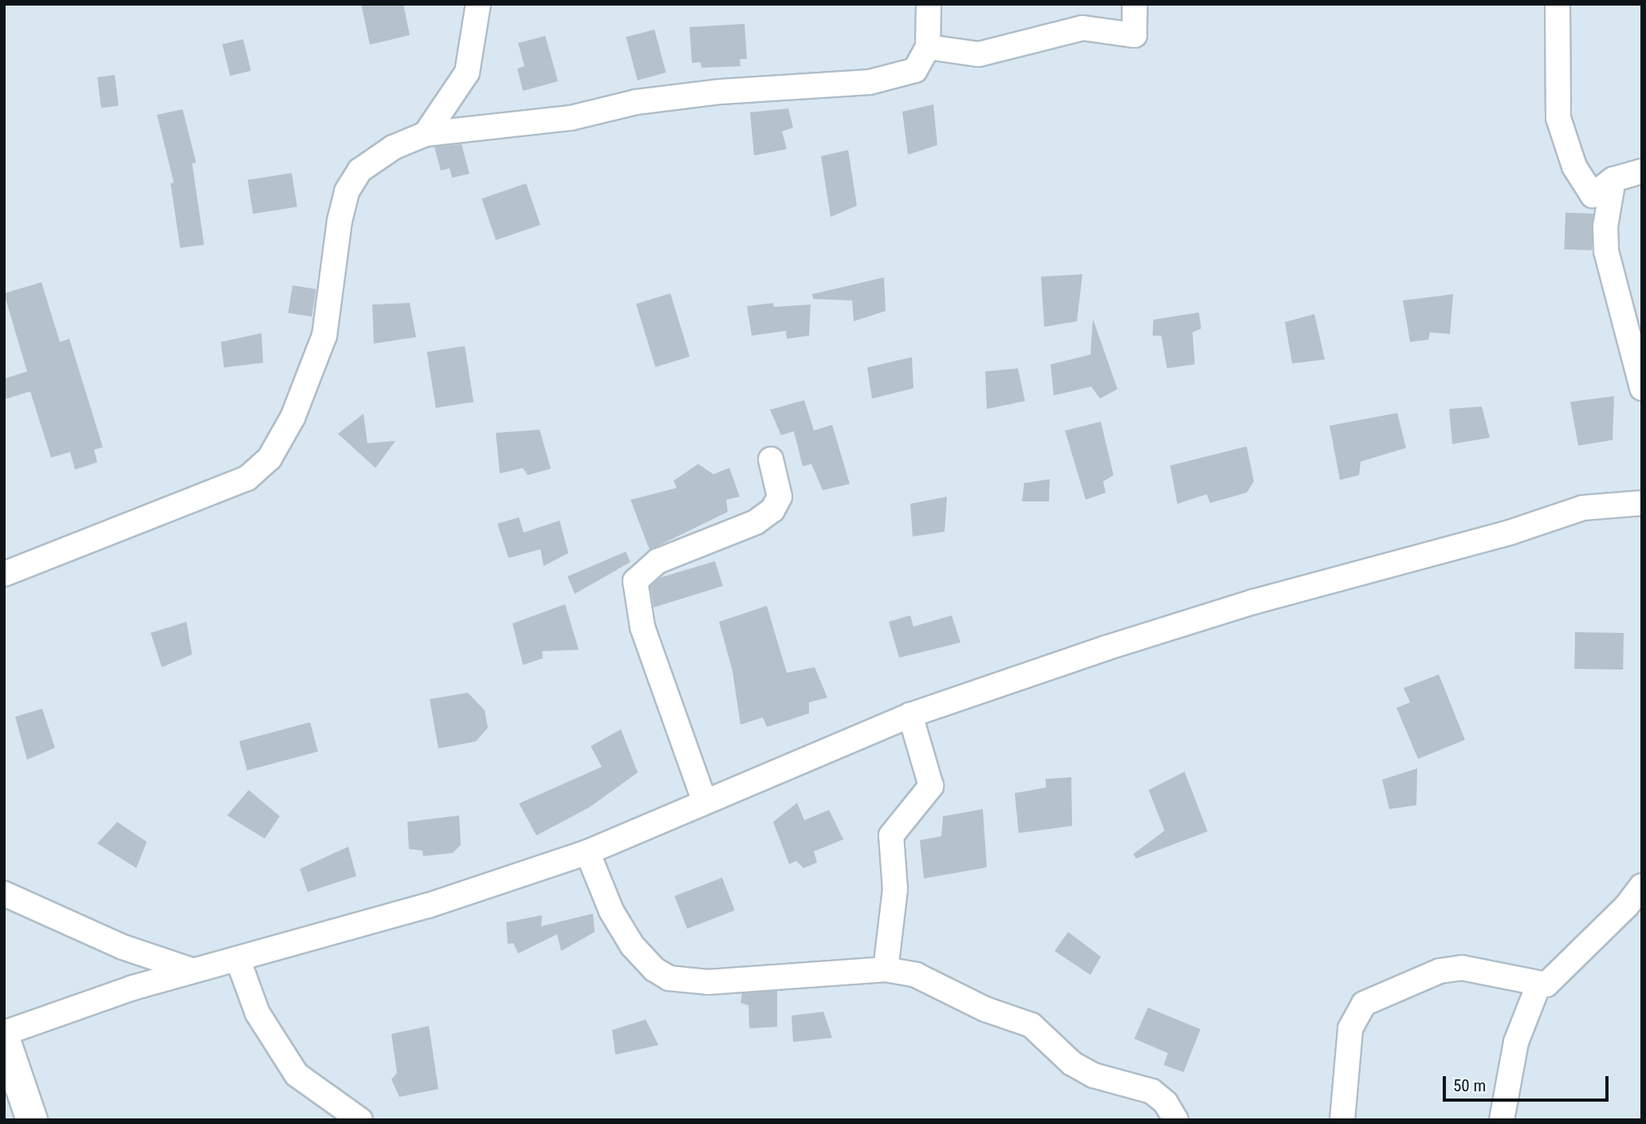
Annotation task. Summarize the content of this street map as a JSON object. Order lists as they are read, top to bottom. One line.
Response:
{"scale_bar":"50 m"}
